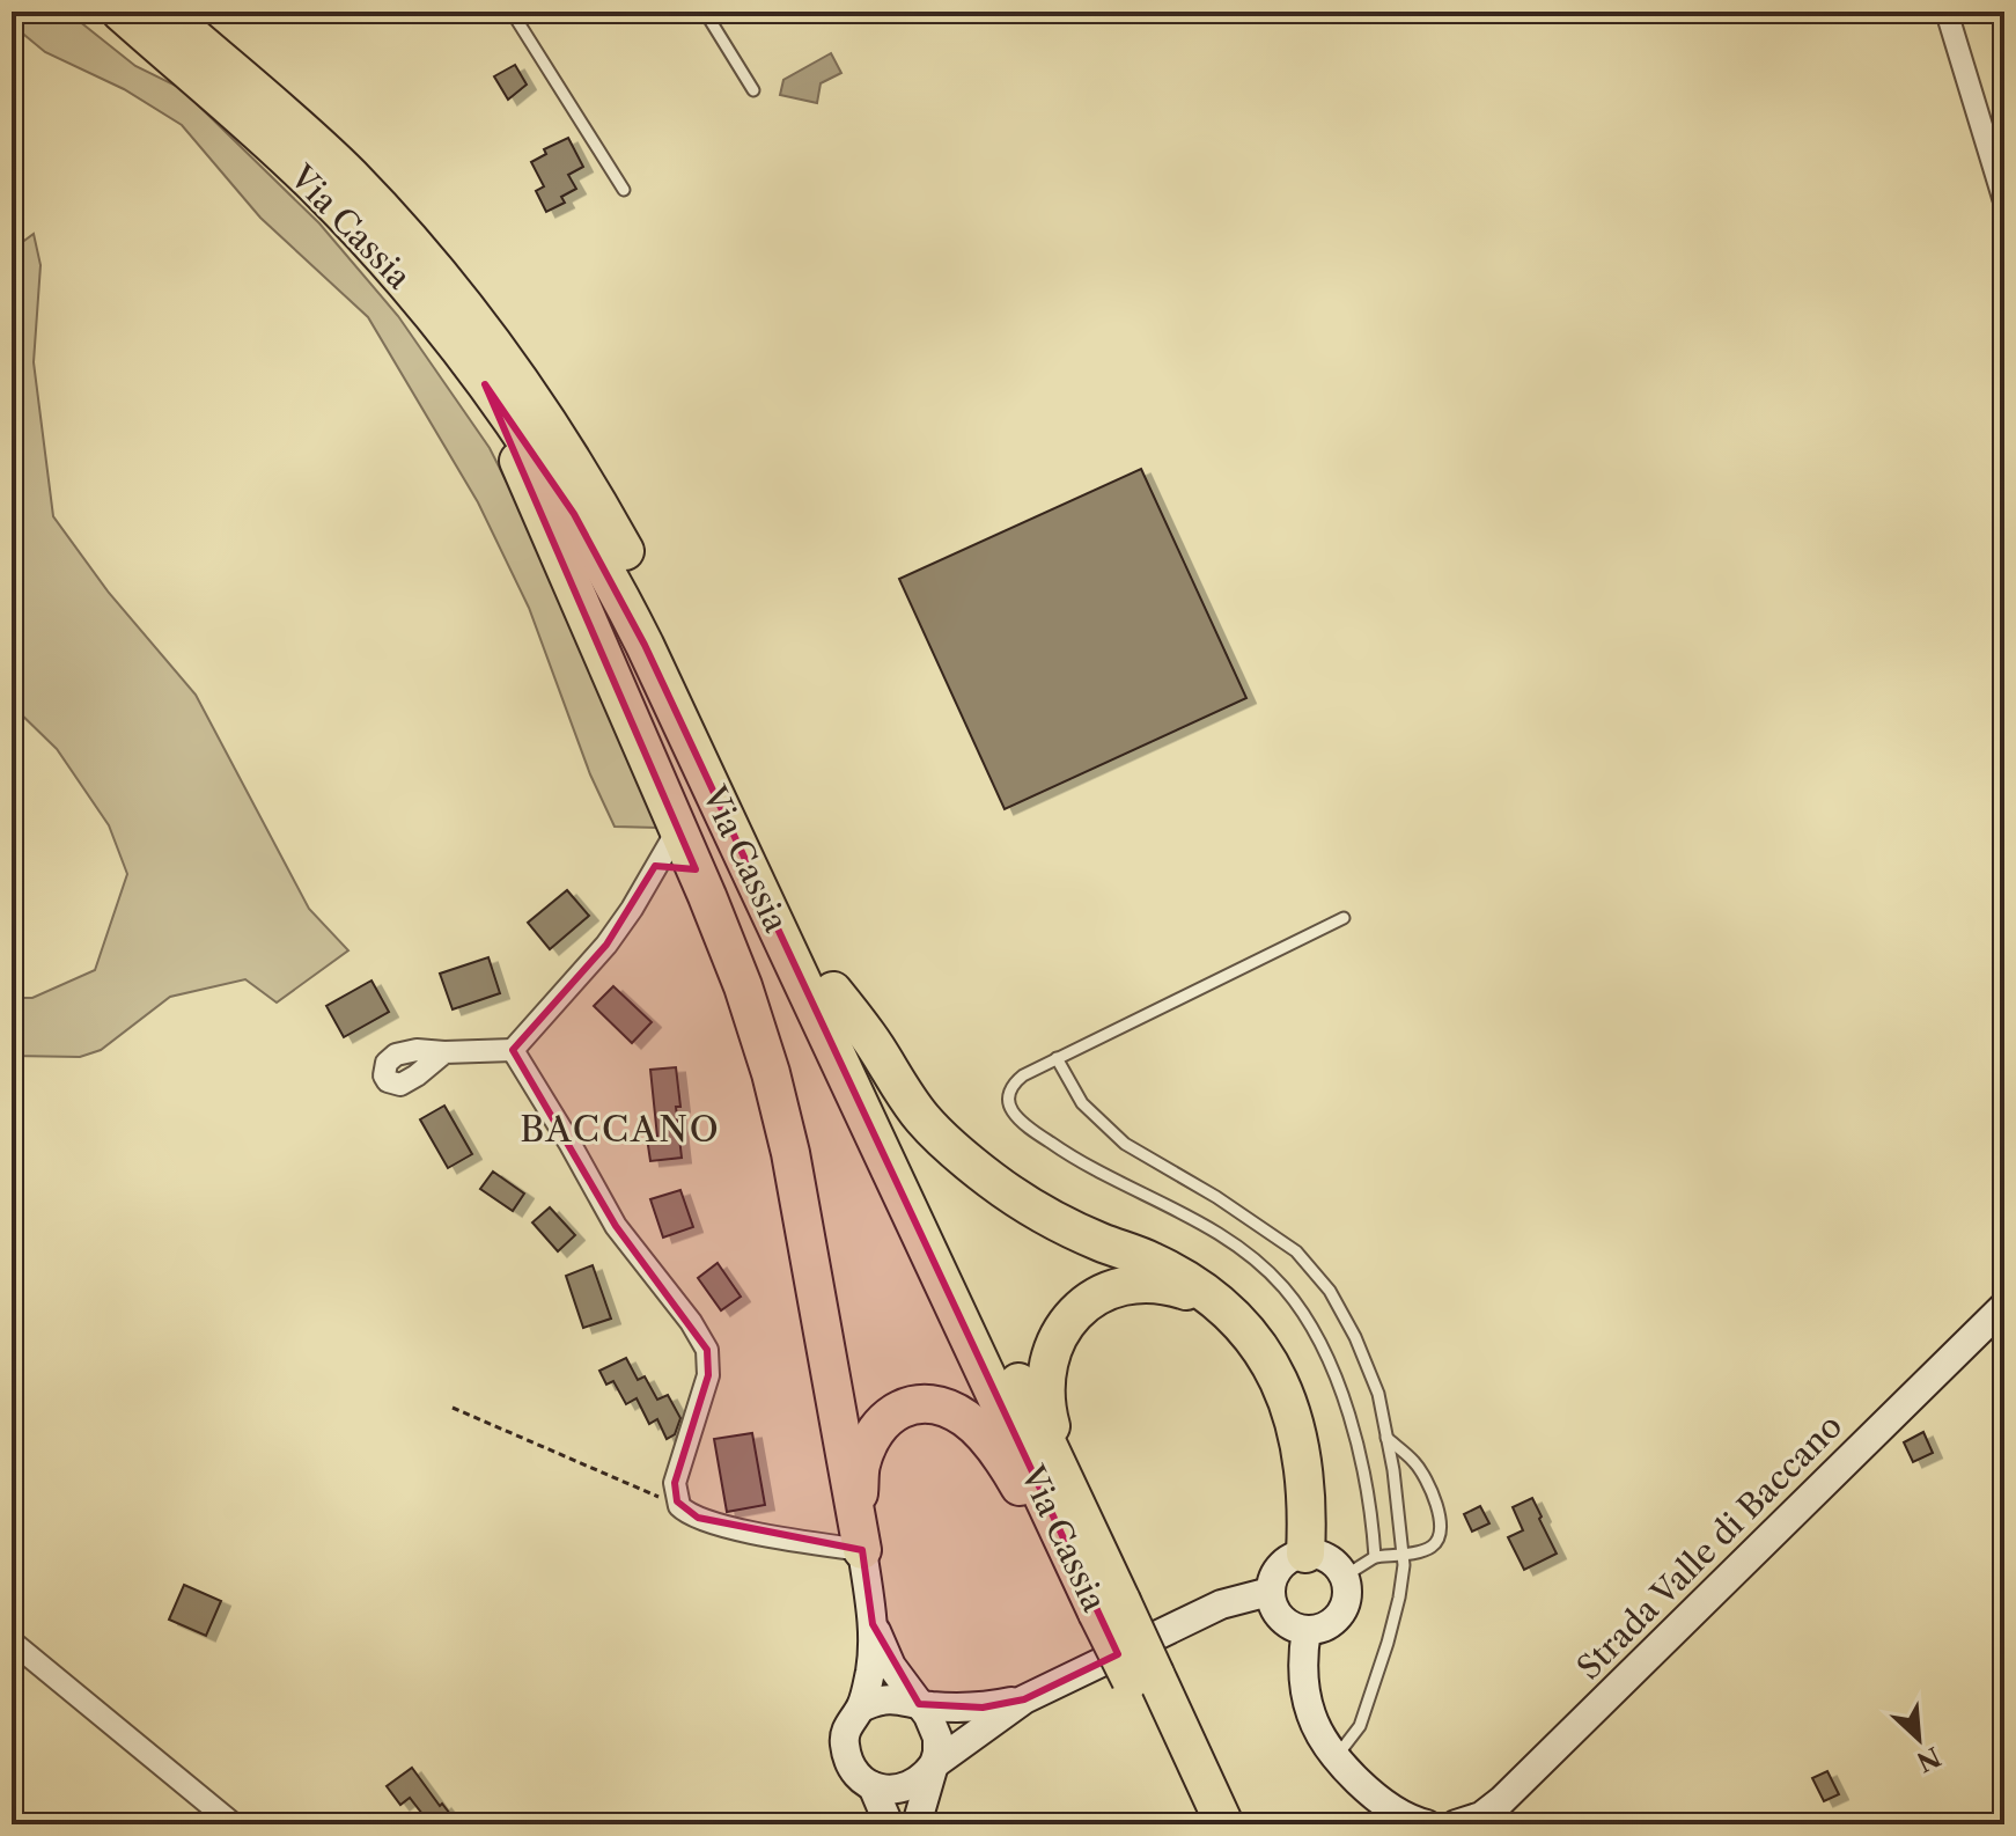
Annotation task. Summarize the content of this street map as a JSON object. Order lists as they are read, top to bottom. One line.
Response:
{"streets":{"highway":["Via Cassia"],"main road":["Strada Valle di Baccano"]},"districts":["BACCANO"],"north":"bottom right"}
